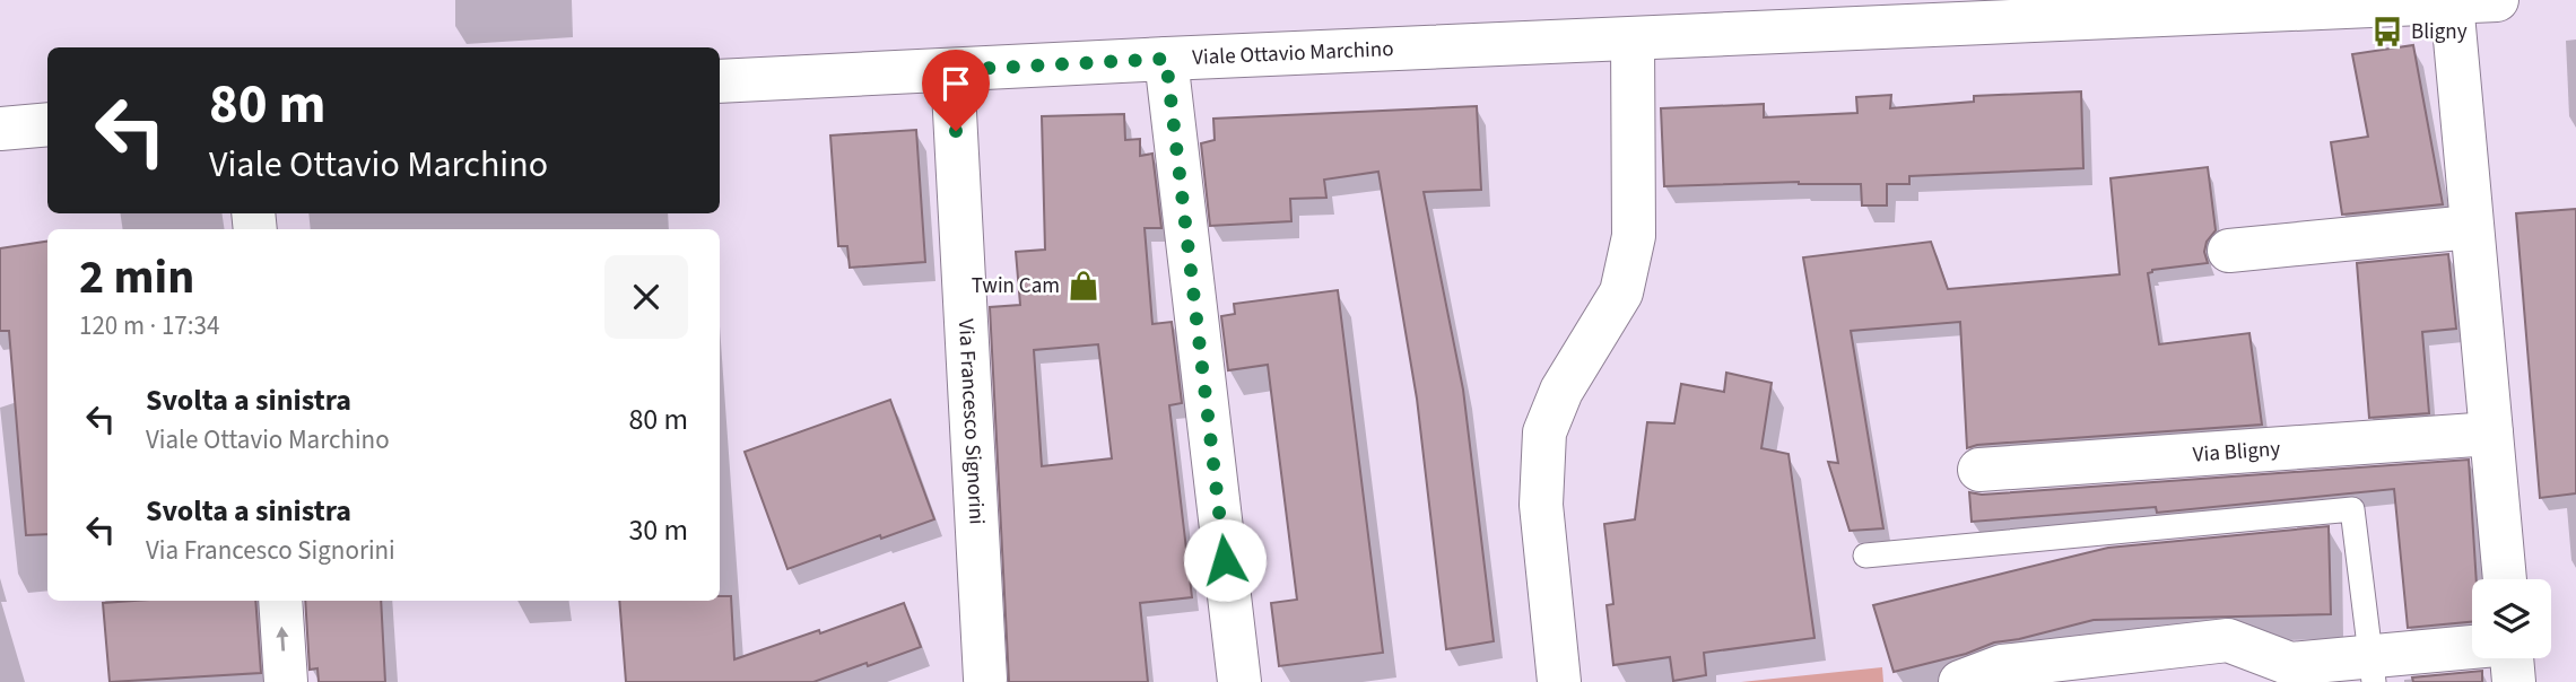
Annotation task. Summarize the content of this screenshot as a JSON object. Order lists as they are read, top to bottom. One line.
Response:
{"streets":{"street":["Viale Ottavio Marchino","Via Francesco Signorini","Via Bligny"]},"crossings":[["Viale Ottavio Marchino","Via Francesco Signorini"]],"places":{"bus stop":["Bligny"],"shop":["Twin Cam"]},"page":{"turn":["80 m","Viale Ottavio Marchino"],"heading":["2 min","120 m · 17:34"],"list":[{"name":"Svolta a sinistra","note":"Viale Ottavio Marchino","value":"80 m"},{"name":"Svolta a sinistra","note":"Via Francesco Signorini","value":"30 m"}]}}
